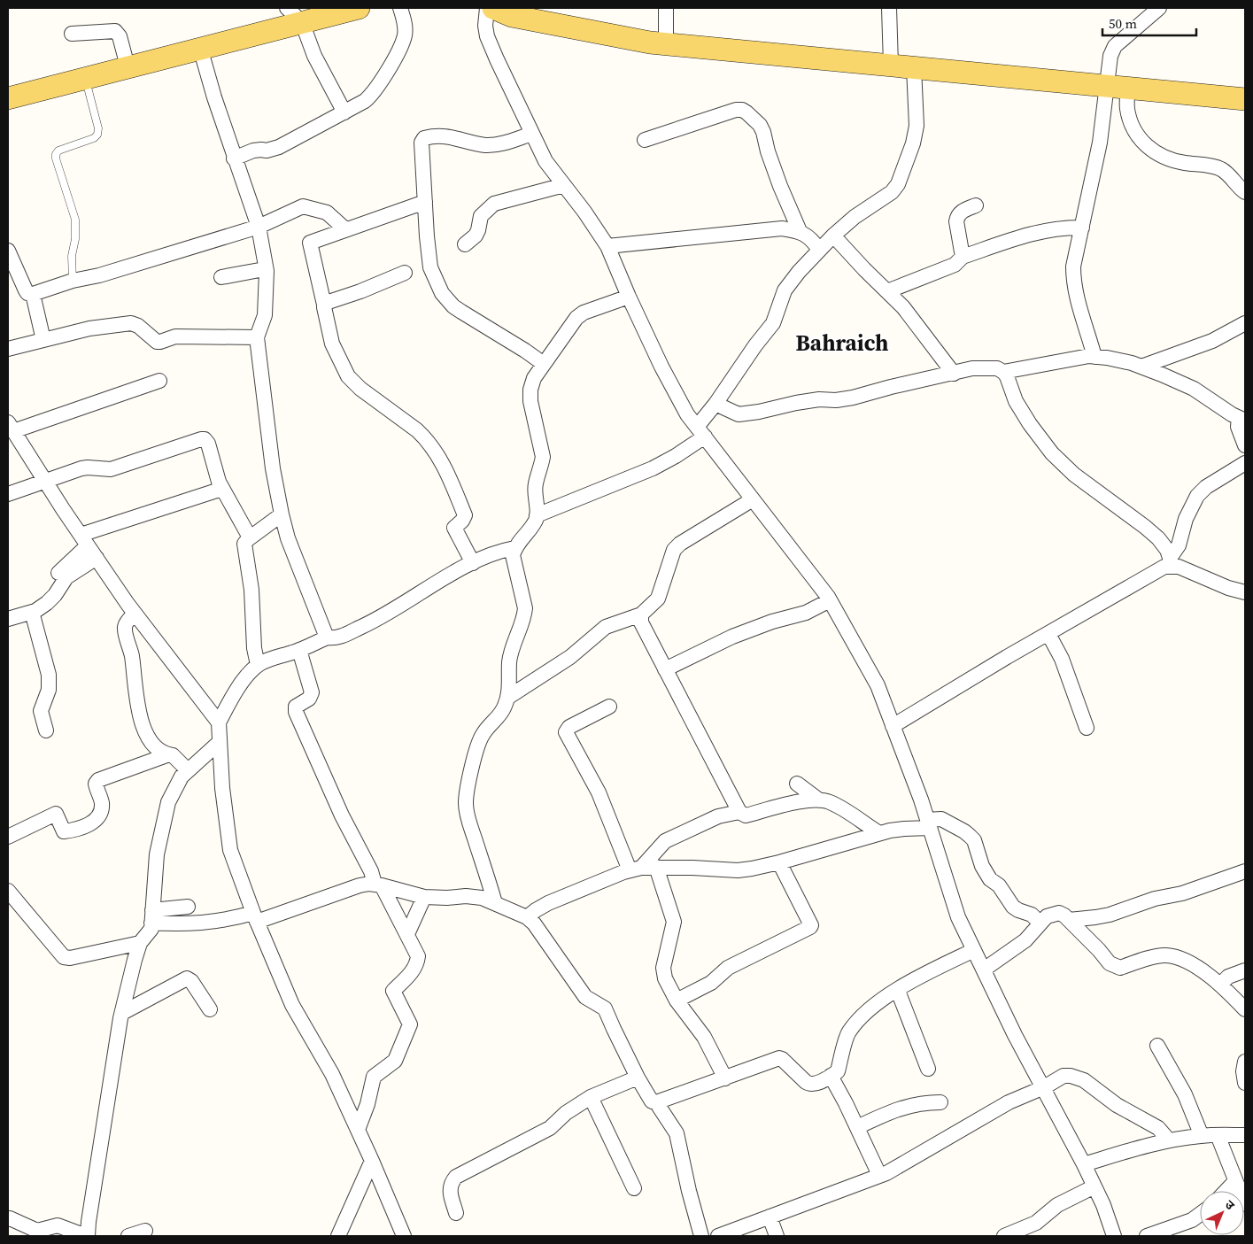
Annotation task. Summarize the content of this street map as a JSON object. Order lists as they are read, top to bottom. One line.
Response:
{"districts":["Bahraich"],"scale_bar":"50 m","north":"top right"}
